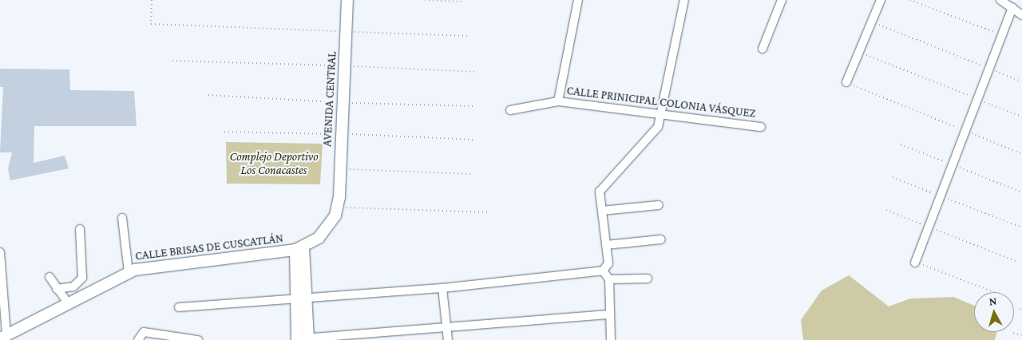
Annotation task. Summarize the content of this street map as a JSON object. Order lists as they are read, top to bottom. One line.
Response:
{"streets":{"street":["AVENIDA CENTRAL","CALLE PRINICIPAL COLONIA VÁSQUEZ","CALLE BRISAS DE CUSCATLÁN"]},"crossings":[["AVENIDA CENTRAL","CALLE BRISAS DE CUSCATLÁN"]],"parks":["Complejo Deportivo Los Conacastes"],"north":"top"}
